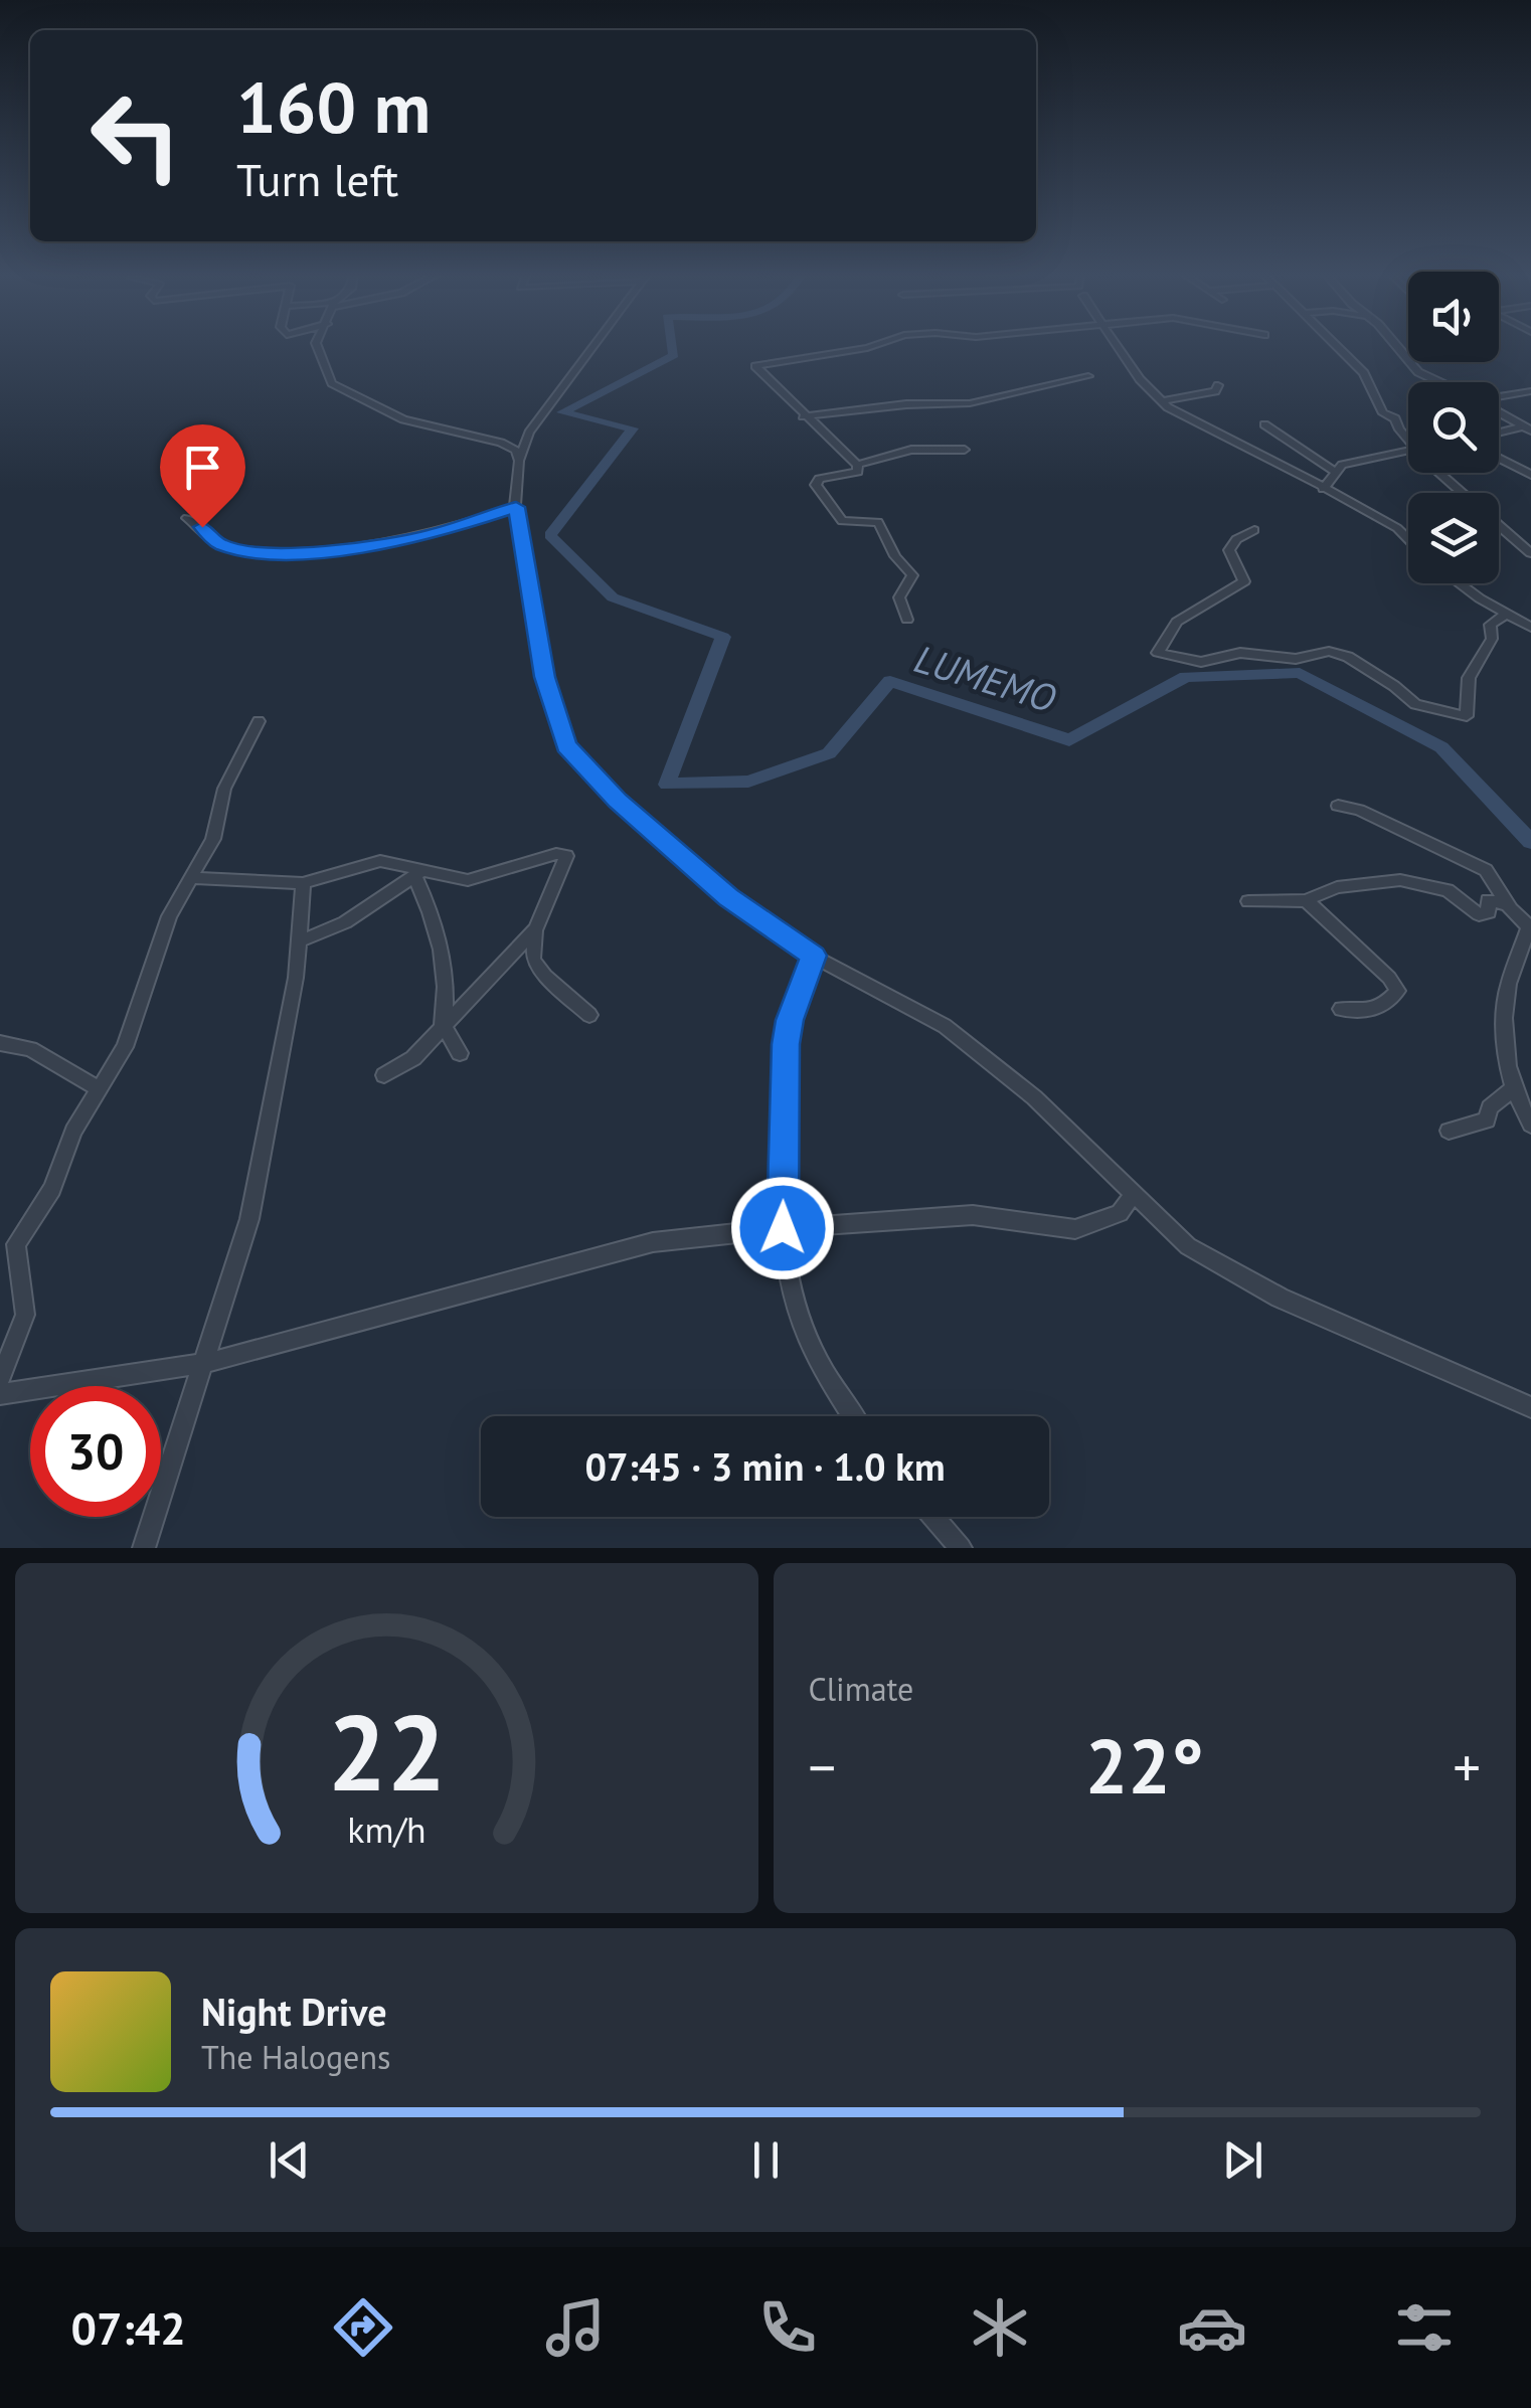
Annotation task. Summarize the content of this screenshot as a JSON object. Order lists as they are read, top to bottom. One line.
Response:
{"water":["LUMEMO"],"page":{"turn":["160 m","Turn left"],"limit":"30","trip":"07:45 · 3 min · 1.0 km","tile":"Climate","heat":["−","22°","+"],"song":["Night Drive","The Halogens"],"tabs":"07:42","gauge":["22","km/h"]}}
